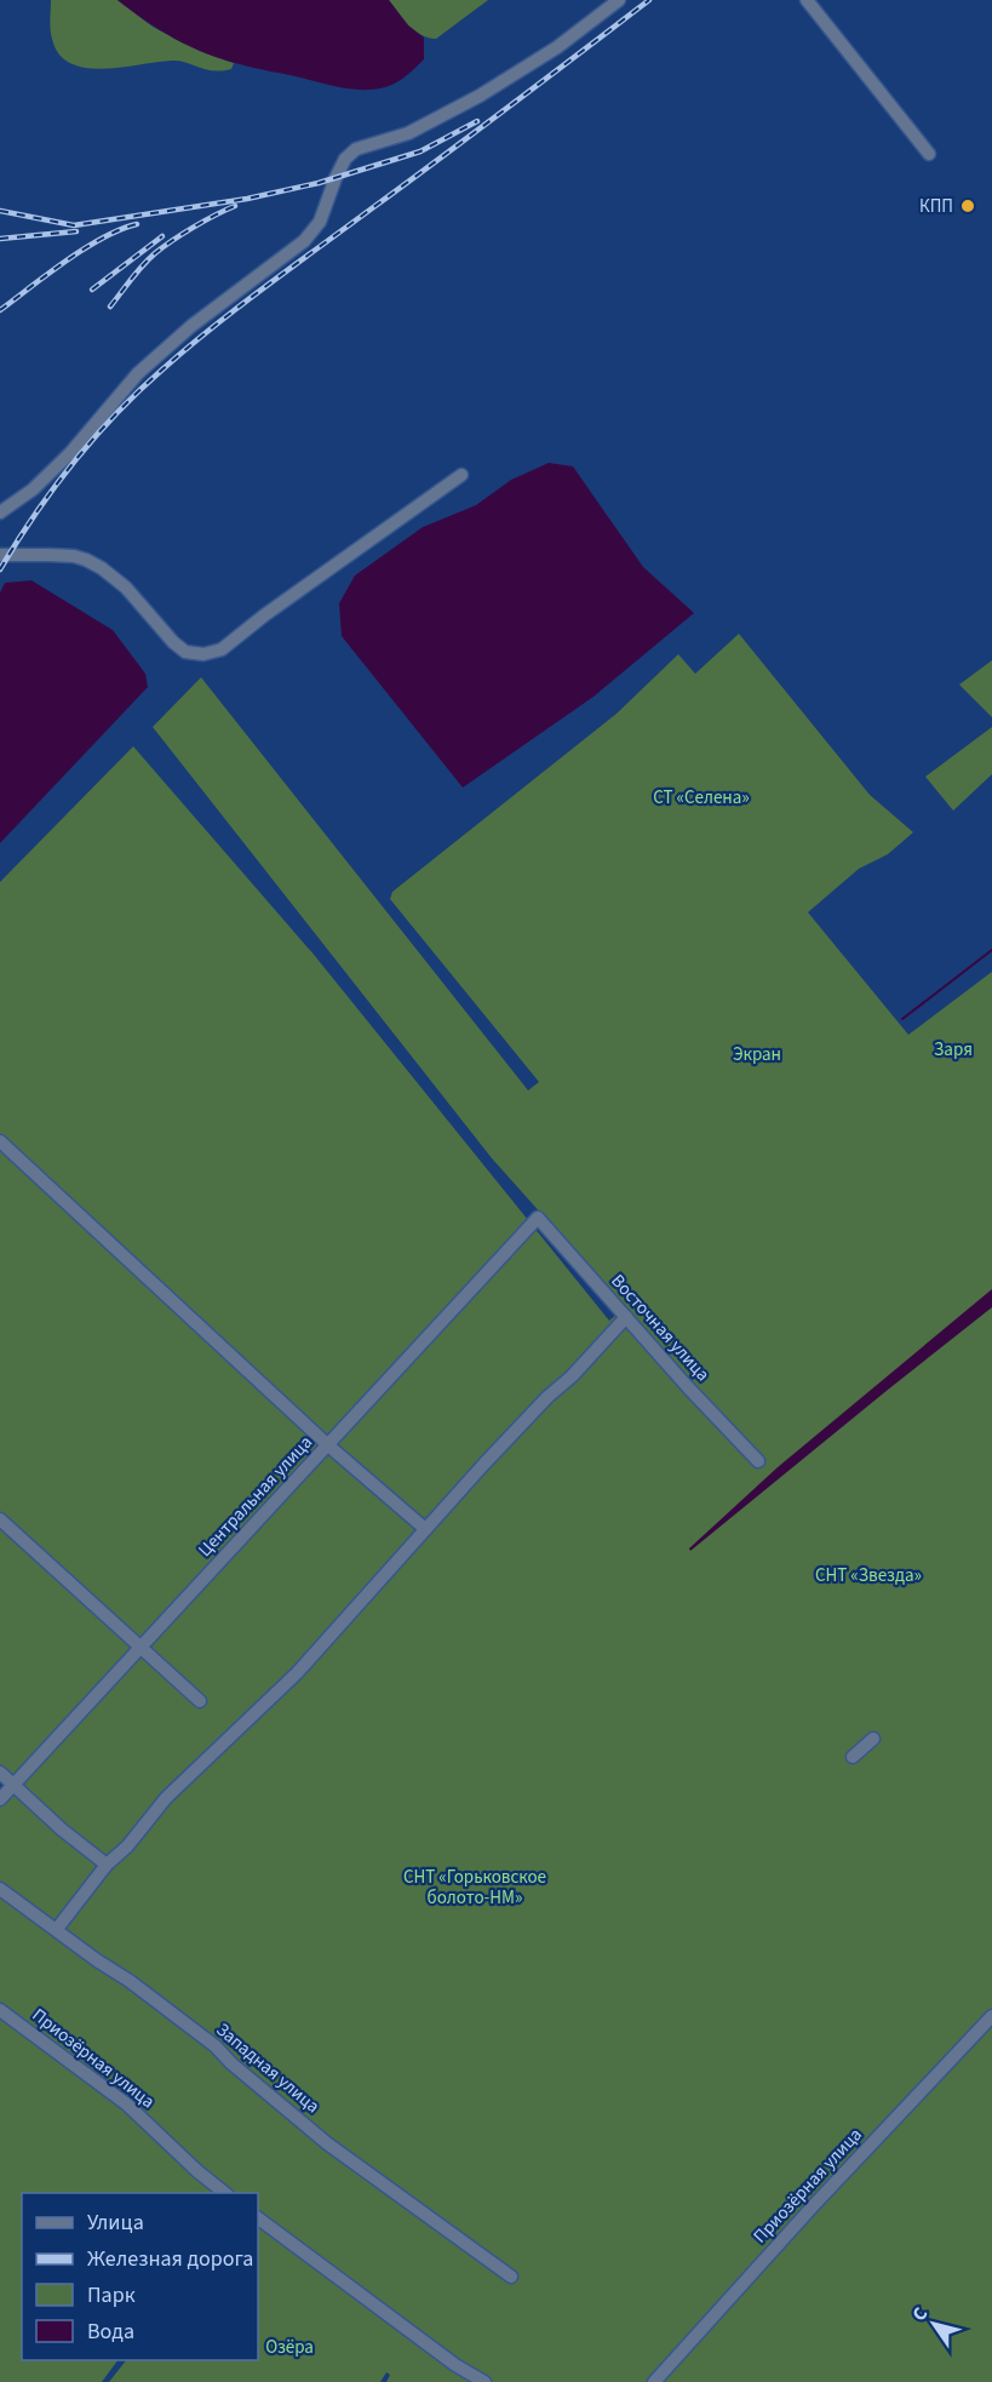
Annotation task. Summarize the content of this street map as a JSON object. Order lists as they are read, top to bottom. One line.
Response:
{"streets":{"street":["Восточная улица","Центральная улица","Приозёрная улица","Западная улица"]},"crossings":[["Восточная улица","Центральная улица"]],"parks":["СТ «Селена»","Заря","Экран","СНТ «Звезда»","СНТ «Горьковское болото-НМ»","Озёра"],"places":["КПП"],"legend":["Улица","Железная дорога","Парк","Вода"],"north":"top left"}
